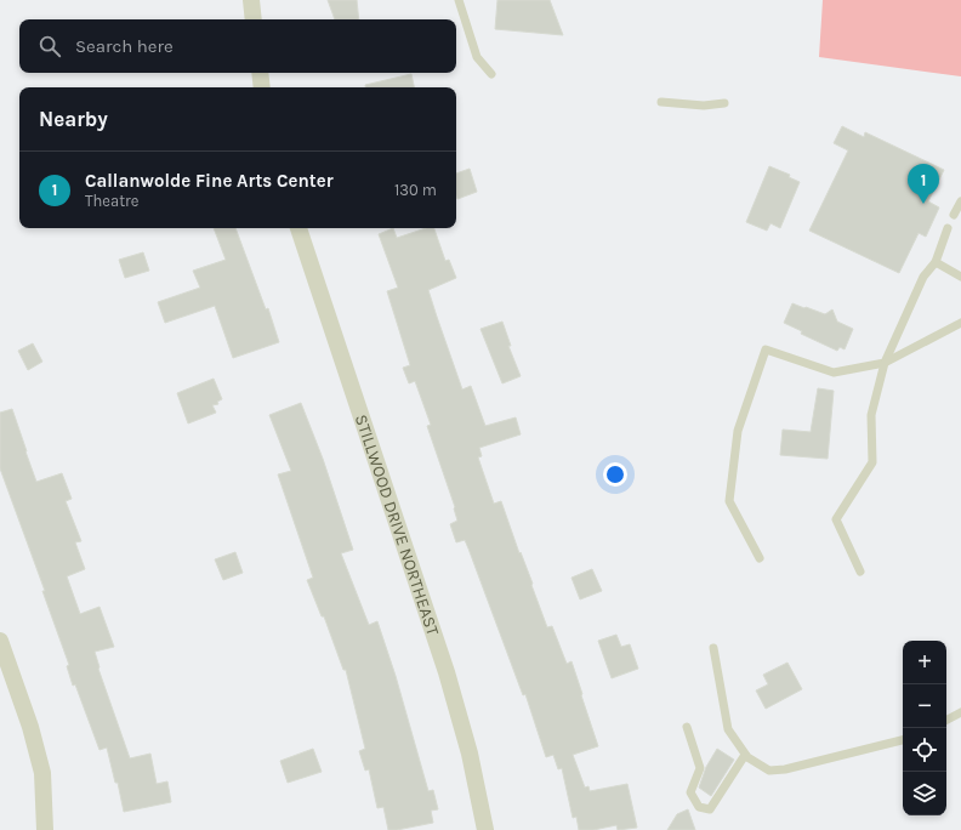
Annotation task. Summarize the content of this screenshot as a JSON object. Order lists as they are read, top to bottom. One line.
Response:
{"streets":{"street":["STILLWOOD DRIVE NORTHEAST"]},"page":{"search":"Search here","heading":"Nearby","list":[{"mark":"1","name":"Callanwolde Fine Arts Center","note":"Theatre","value":"130 m"}],"pins":"1","map_buttons":["+","−"]}}
